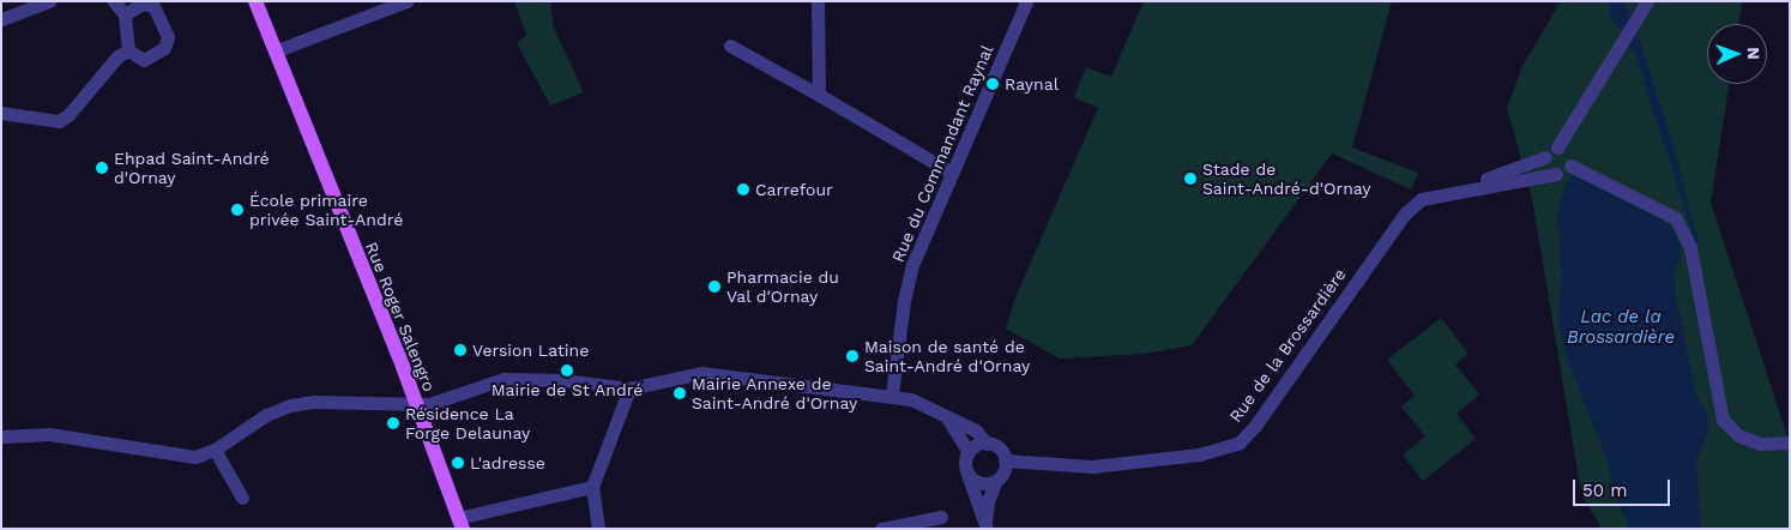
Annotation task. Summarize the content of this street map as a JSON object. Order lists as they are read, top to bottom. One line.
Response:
{"streets":{"main road":["Rue Roger Salengro"],"street":["Rue du Commandant Raynal","Rue de la Brossardière"]},"water":["Lac de la Brossardière"],"places":["Raynal","Ehpad Saint-André d'Ornay","Stade de Saint-André-d'Ornay","Carrefour","École primaire privée Saint-André","Pharmacie du Val d'Ornay","Version Latine","Maison de santé de Saint-André d'Ornay","Mairie de St André","Mairie Annexe de Saint-André d'Ornay","Résidence La Forge Delaunay","L'adresse"],"scale_bar":"50 m","north":"right"}
